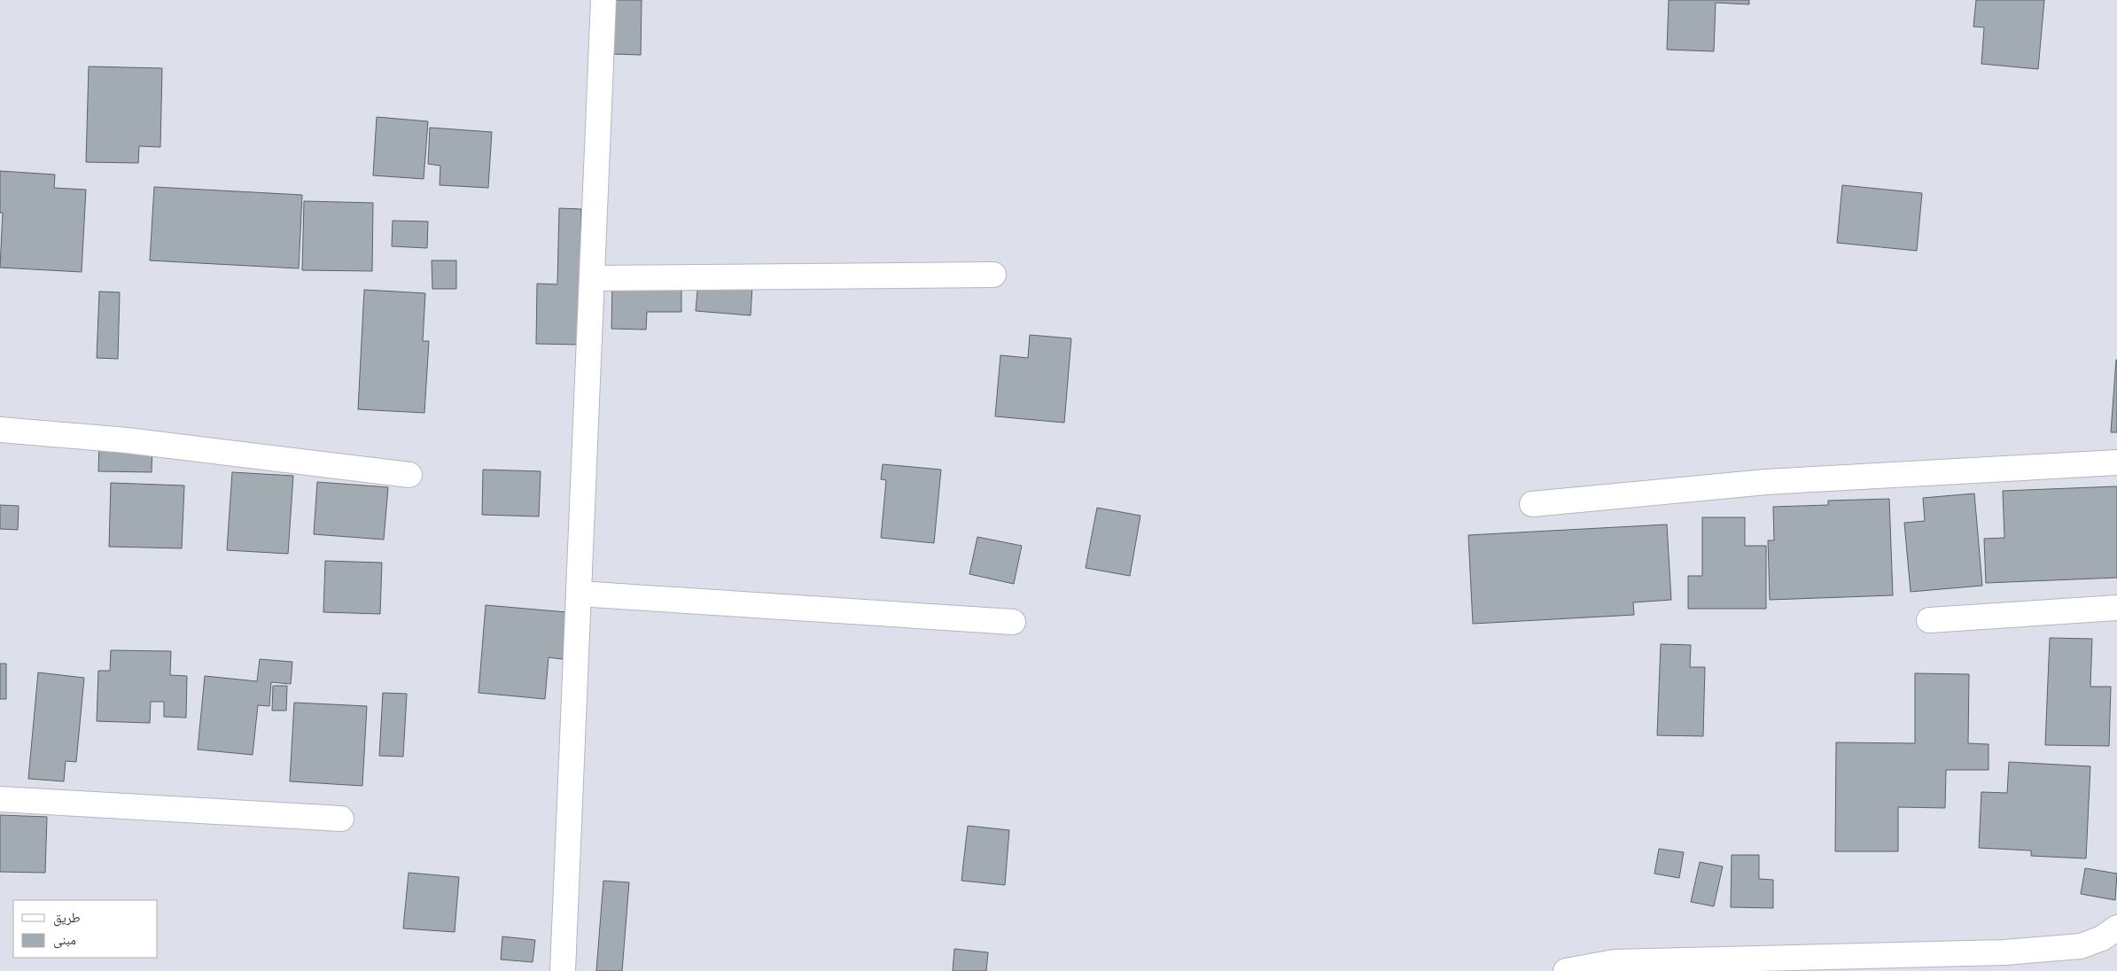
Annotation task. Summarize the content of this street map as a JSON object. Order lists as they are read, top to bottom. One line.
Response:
{"legend":["طريق","مبنى"]}
